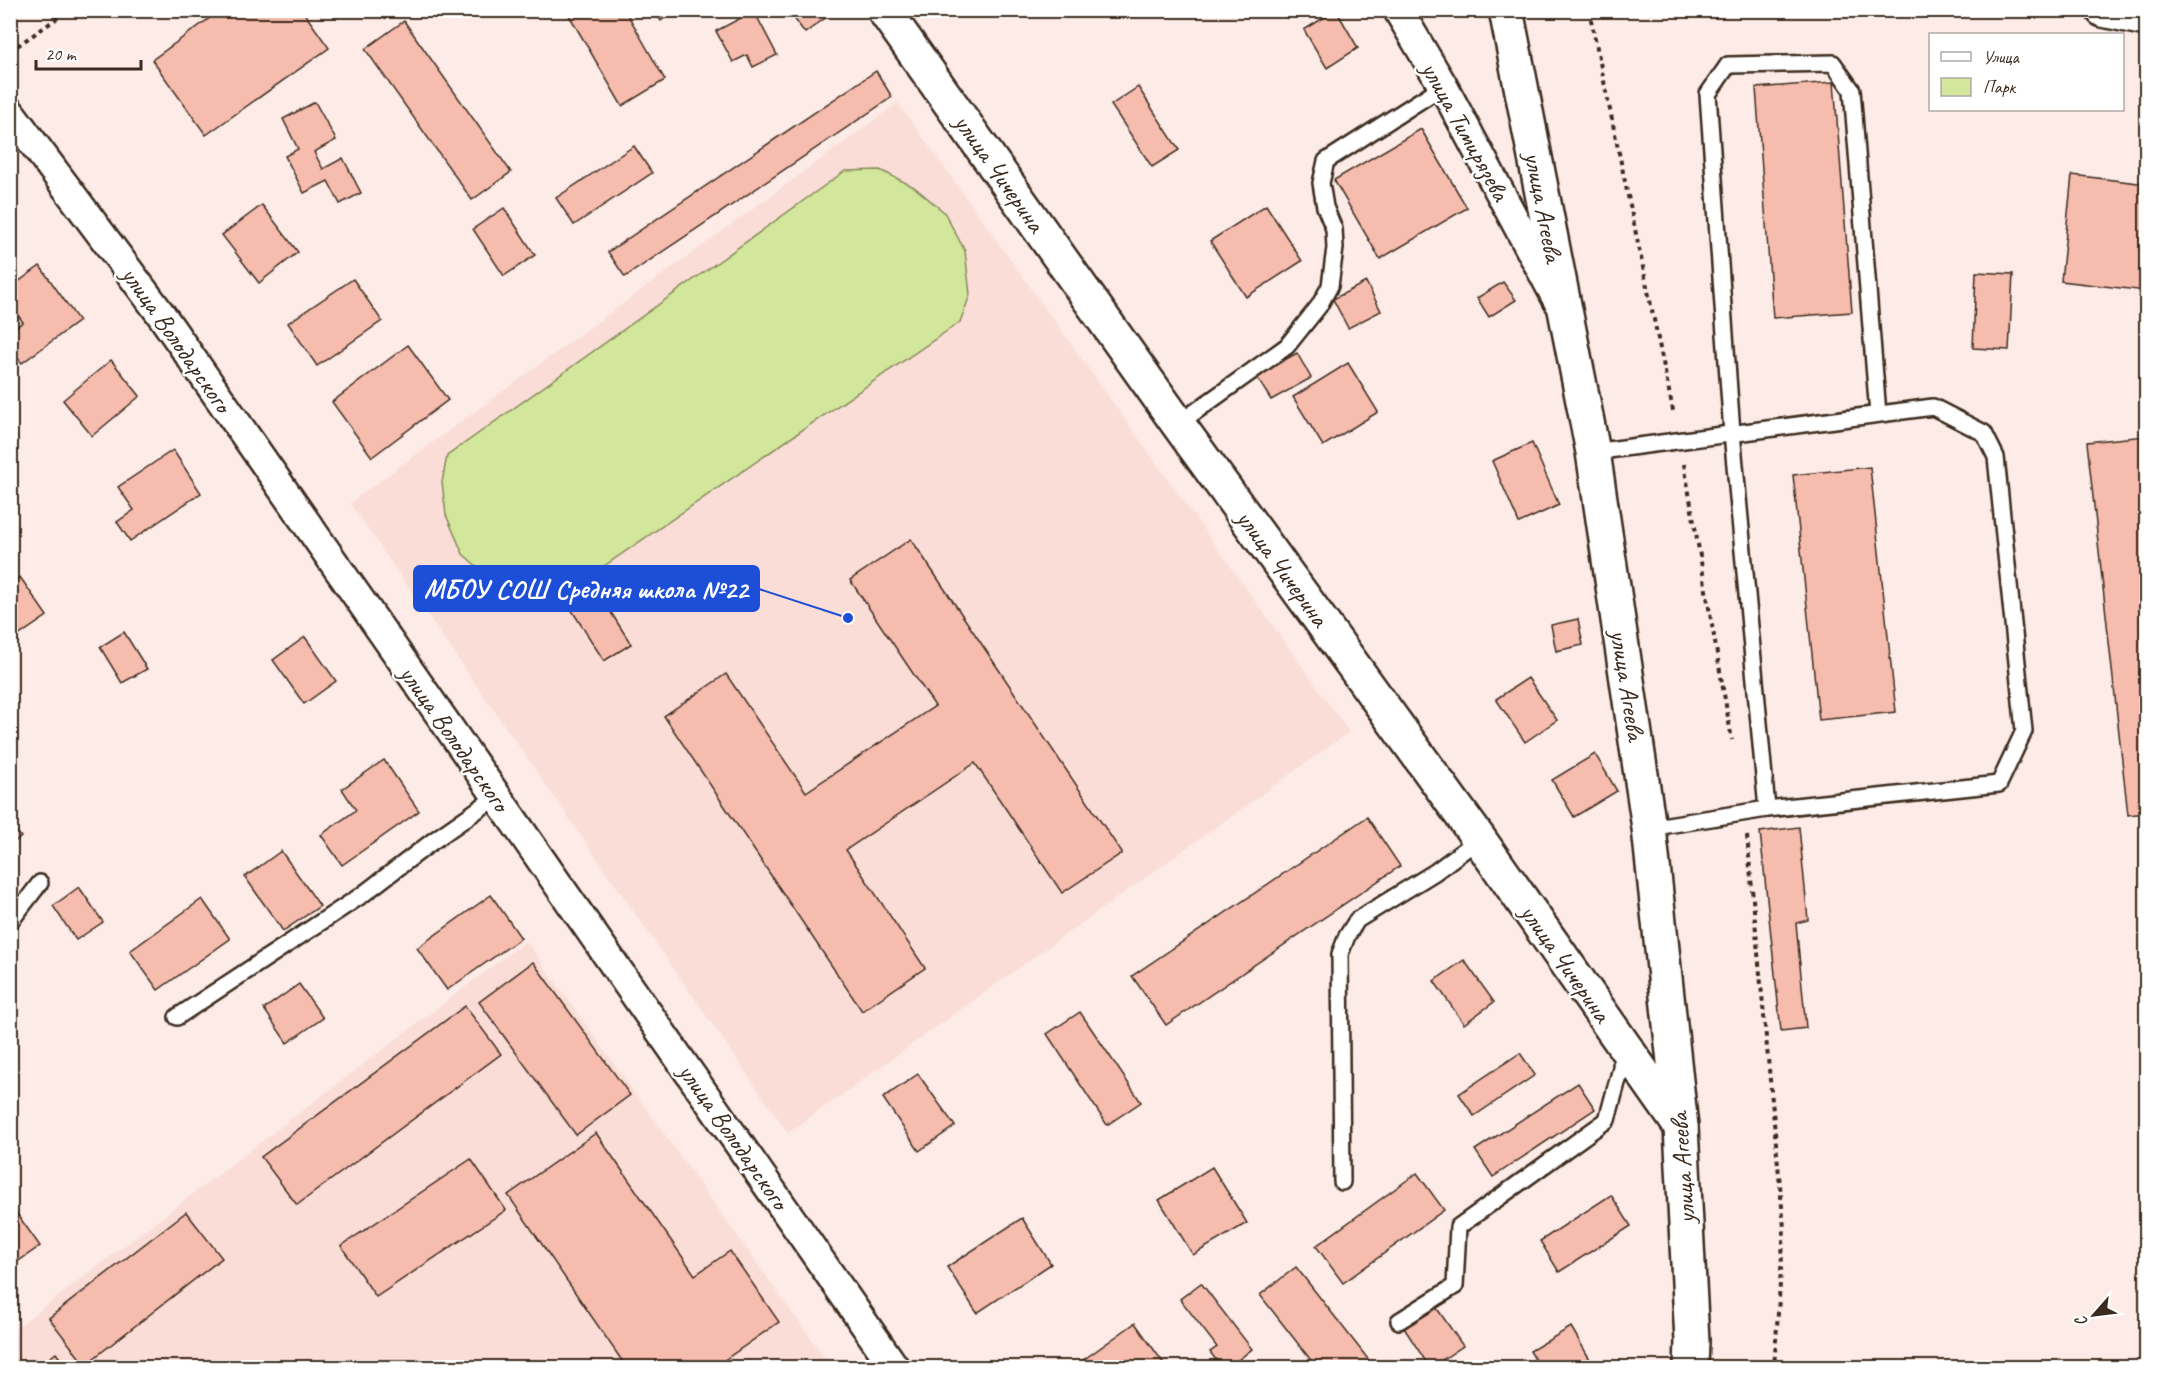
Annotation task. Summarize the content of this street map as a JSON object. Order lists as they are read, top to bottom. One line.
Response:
{"streets":{"main road":["улица Чичерина","улица Агеева"],"street":["улица Тимирязева","улица Володарского"]},"crossings":[["улица Тимирязева","улица Агеева"],["улица Чичерина","улица Агеева"]],"places":["МБОУ СОШ Средняя школа №22"],"legend":["Улица","Парк"],"scale_bar":"20 m","north":"bottom left"}
